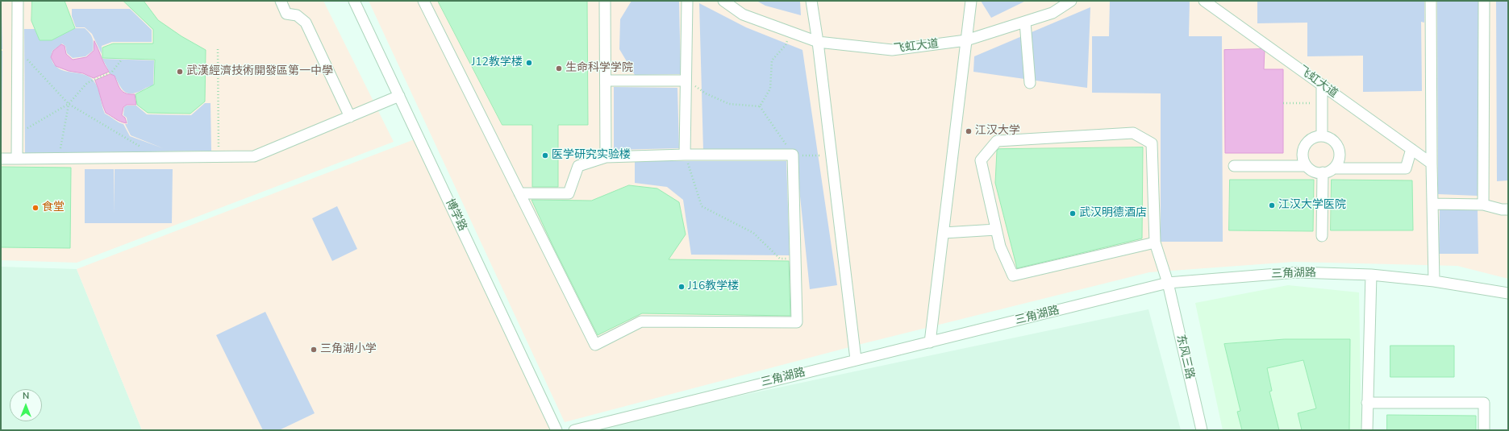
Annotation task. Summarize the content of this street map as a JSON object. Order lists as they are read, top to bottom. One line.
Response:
{"streets":{"street":["飞虹大道","博学路","三角湖路","东风三路"]},"crossings":[["三角湖路","东风三路"]],"places":["J12教学楼","生命科学学院","武漢經濟技術開發區第一中學","江汉大学","医学研究实验楼","江汉大学医院","食堂","武汉明德酒店","J16教学楼","三角湖小学"],"north":"top"}
